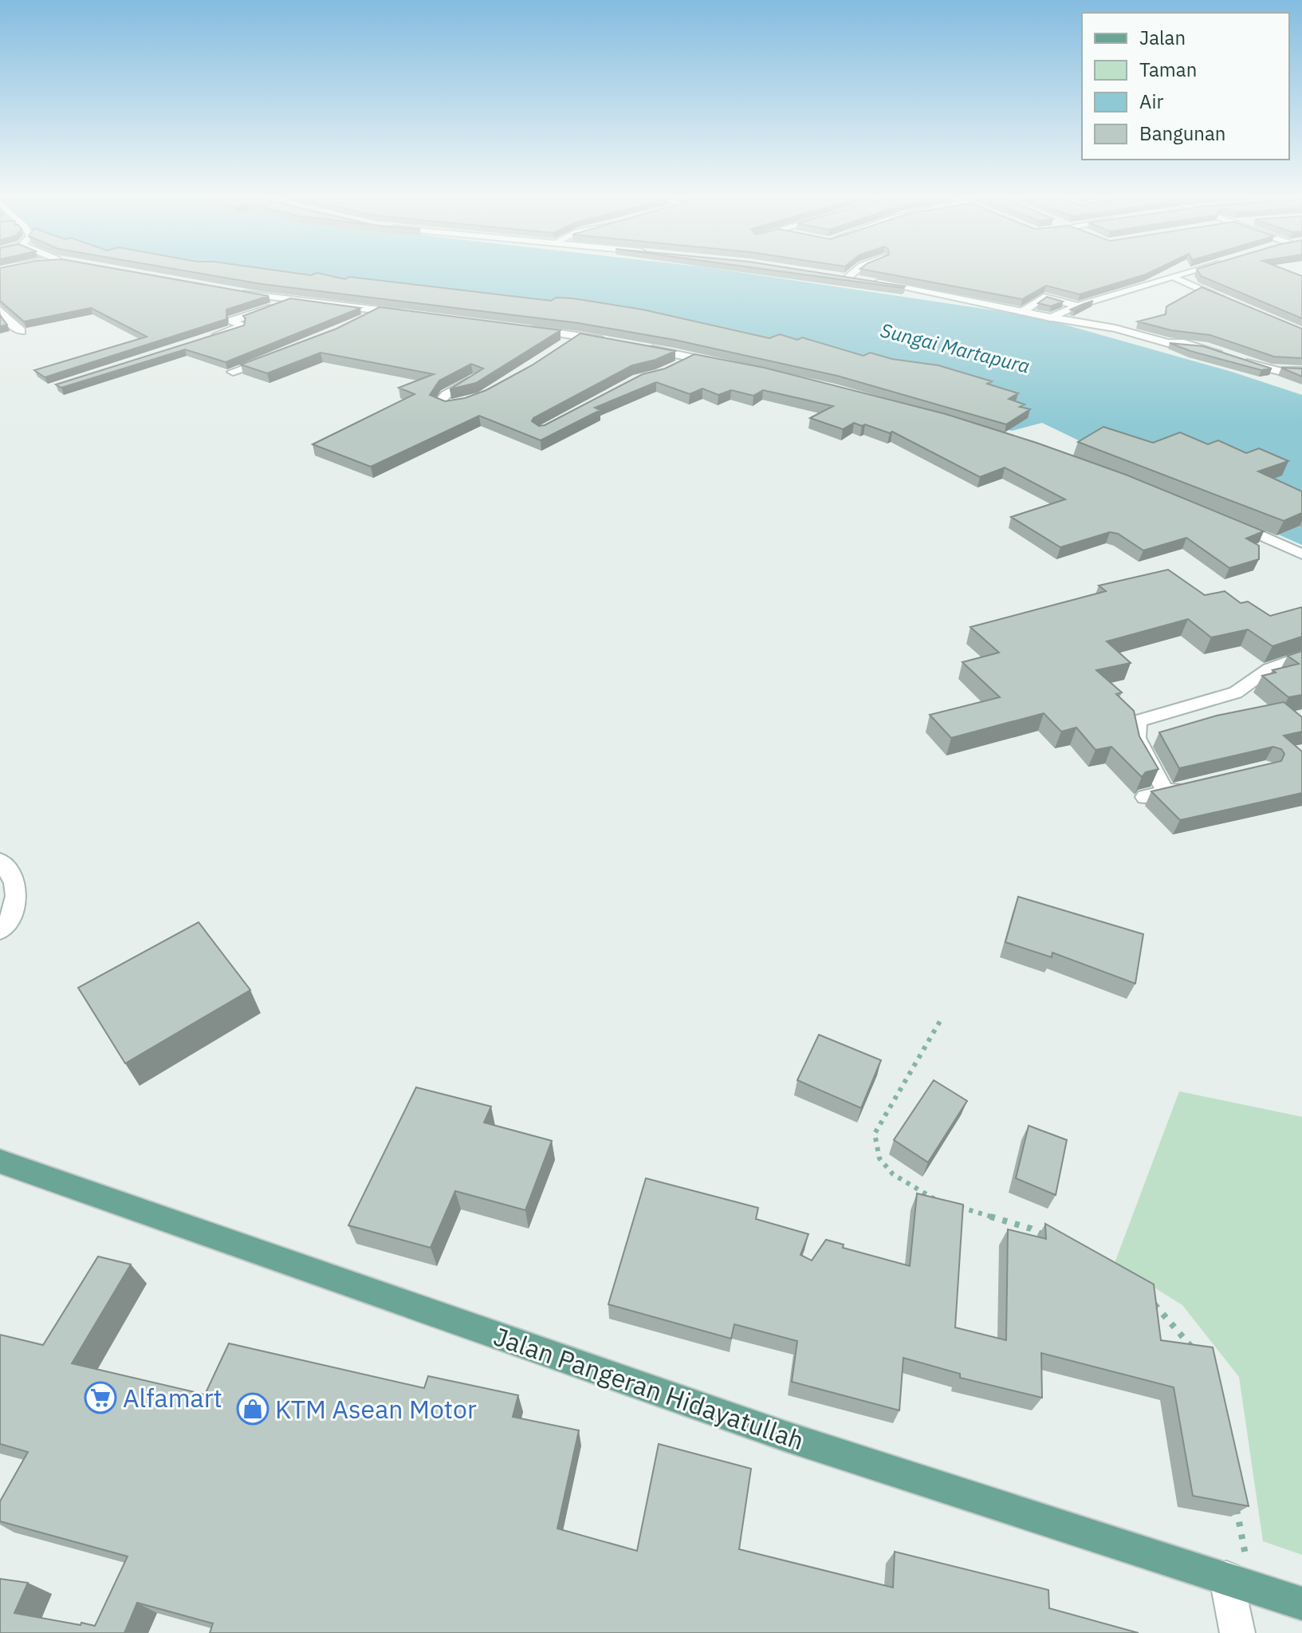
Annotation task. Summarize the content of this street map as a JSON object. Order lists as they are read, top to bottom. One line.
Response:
{"streets":{"main road":["Jalan Pangeran Hidayatullah"]},"water":["Sungai Martapura"],"places":{"supermarket":["Alfamart"],"shop":["KTM Asean Motor"]},"legend":["Jalan","Taman","Air","Bangunan"]}
